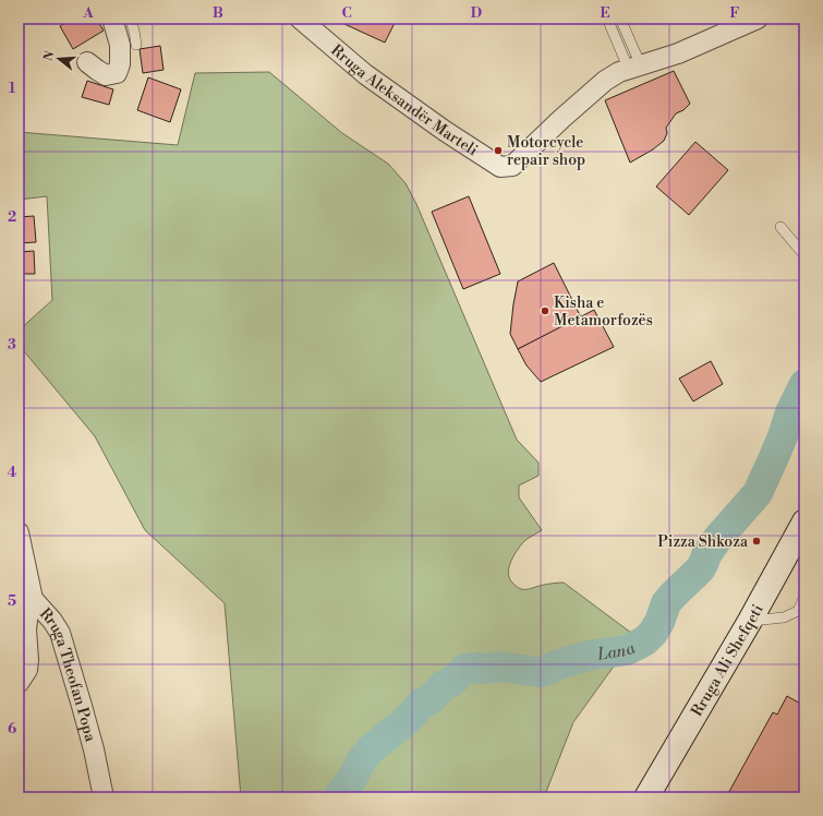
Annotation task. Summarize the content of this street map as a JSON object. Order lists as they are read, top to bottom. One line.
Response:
{"streets":{"main road":["Rruga Ali Shefqeti"],"street":["Rruga Aleksandër Marteli","Rruga Theofan Popa"]},"water":["Lana"],"places":["Motorcycle repair shop","Kisha e Metamorfozës","Pizza Shkoza"],"north":"left","grid":{"columns":["A","B","C","D","E","F"],"rows":["1","2","3","4","5","6"]}}
